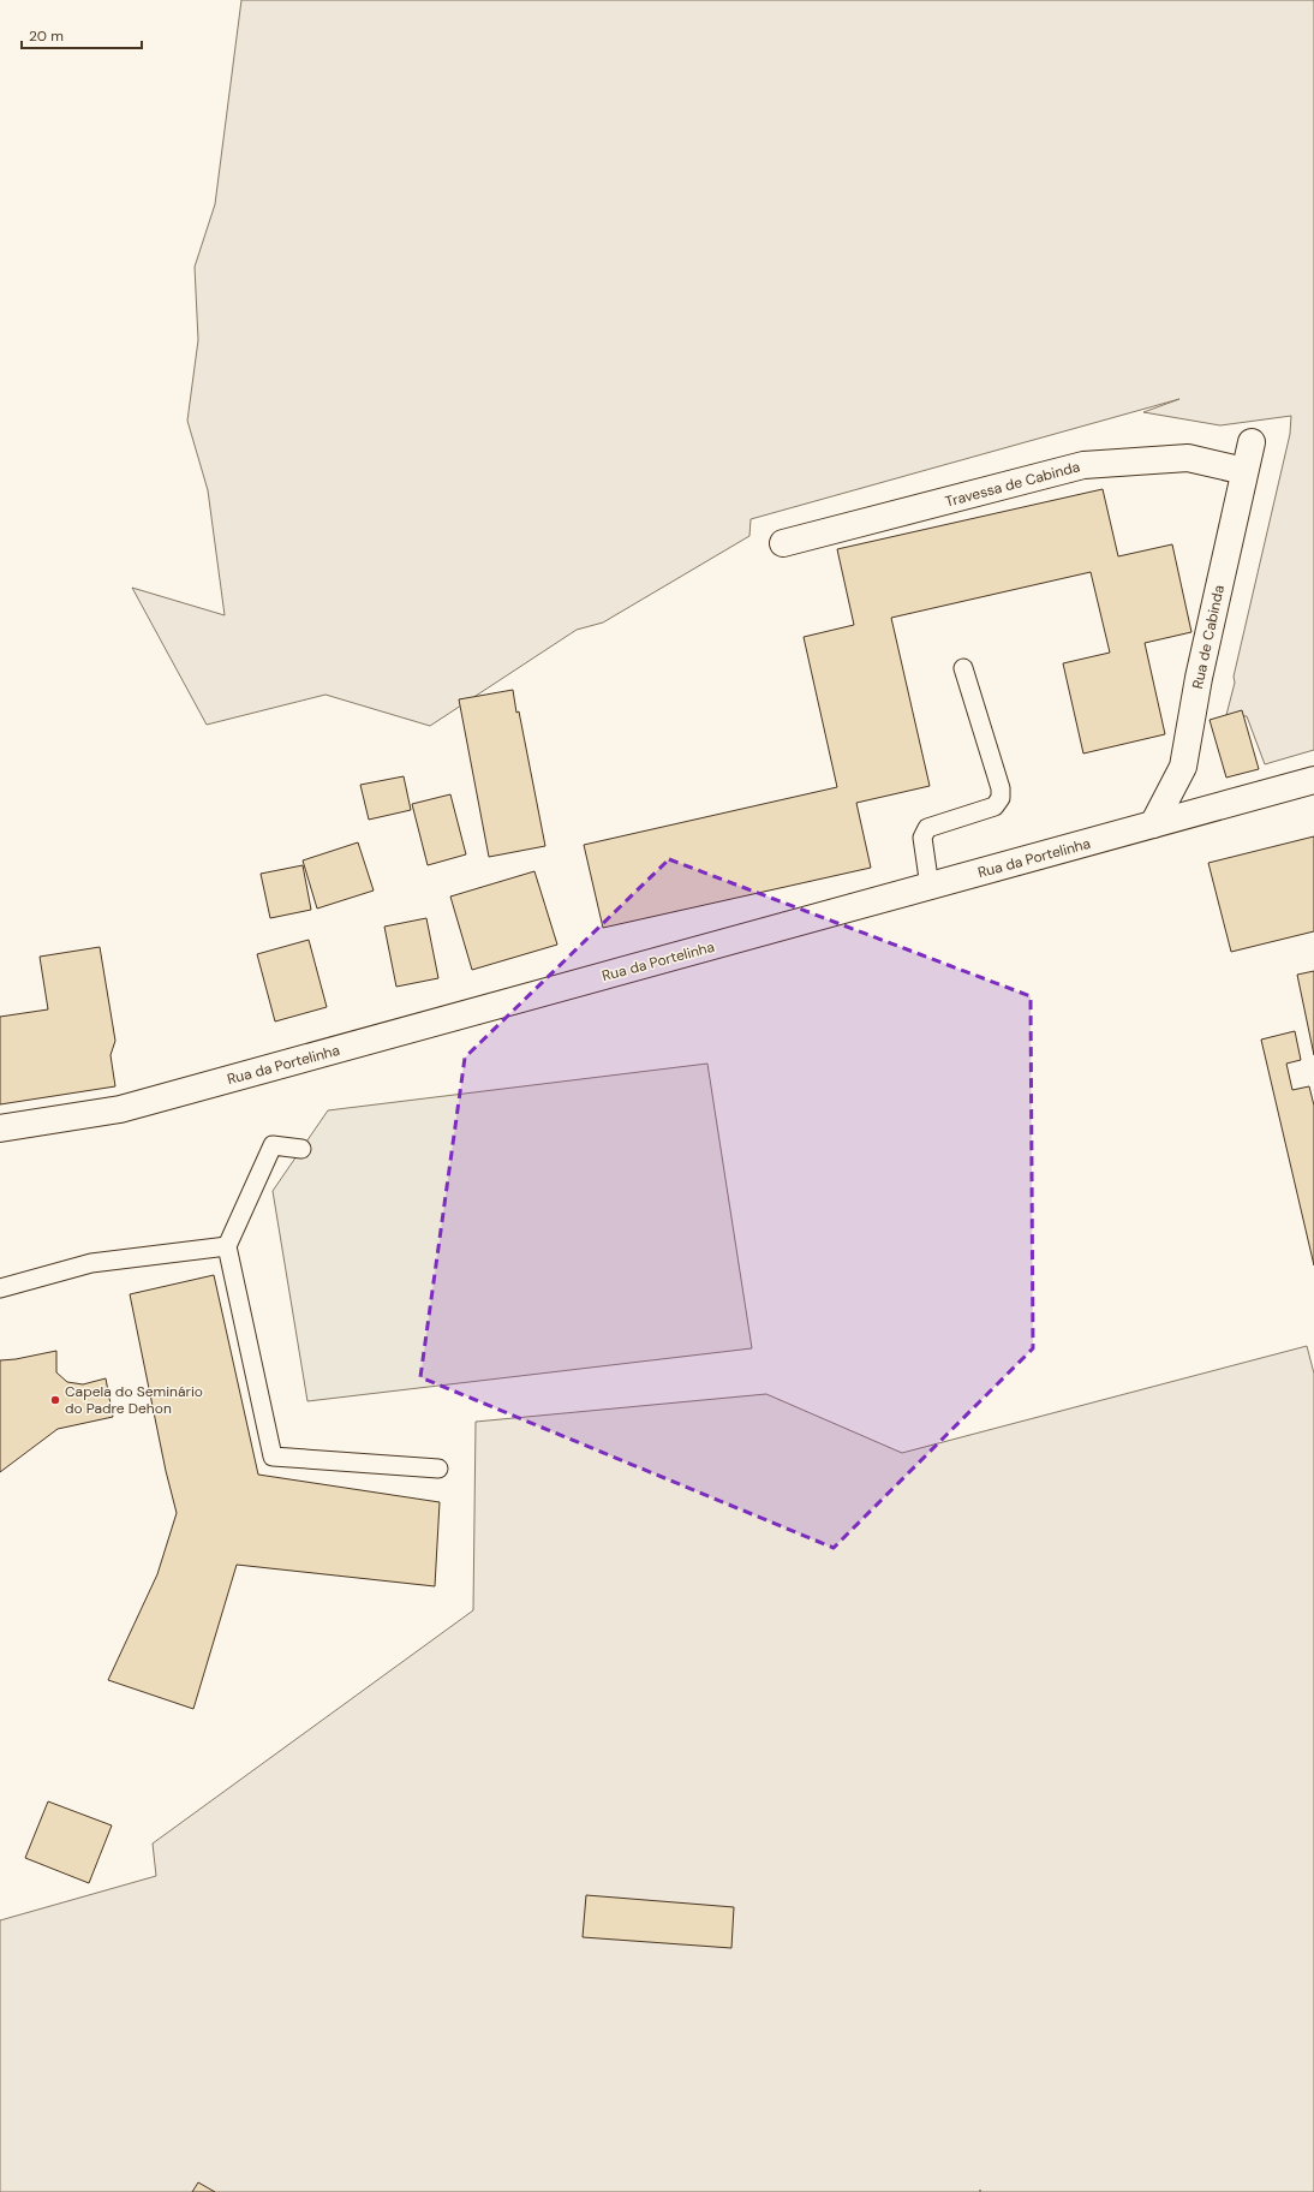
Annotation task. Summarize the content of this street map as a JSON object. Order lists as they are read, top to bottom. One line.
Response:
{"streets":{"street":["Travessa de Cabinda","Rua de Cabinda","Rua da Portelinha"]},"crossings":[["Travessa de Cabinda","Rua de Cabinda"],["Rua de Cabinda","Rua da Portelinha"]],"places":["Capela do Seminário do Padre Dehon"],"scale_bar":"20 m"}
